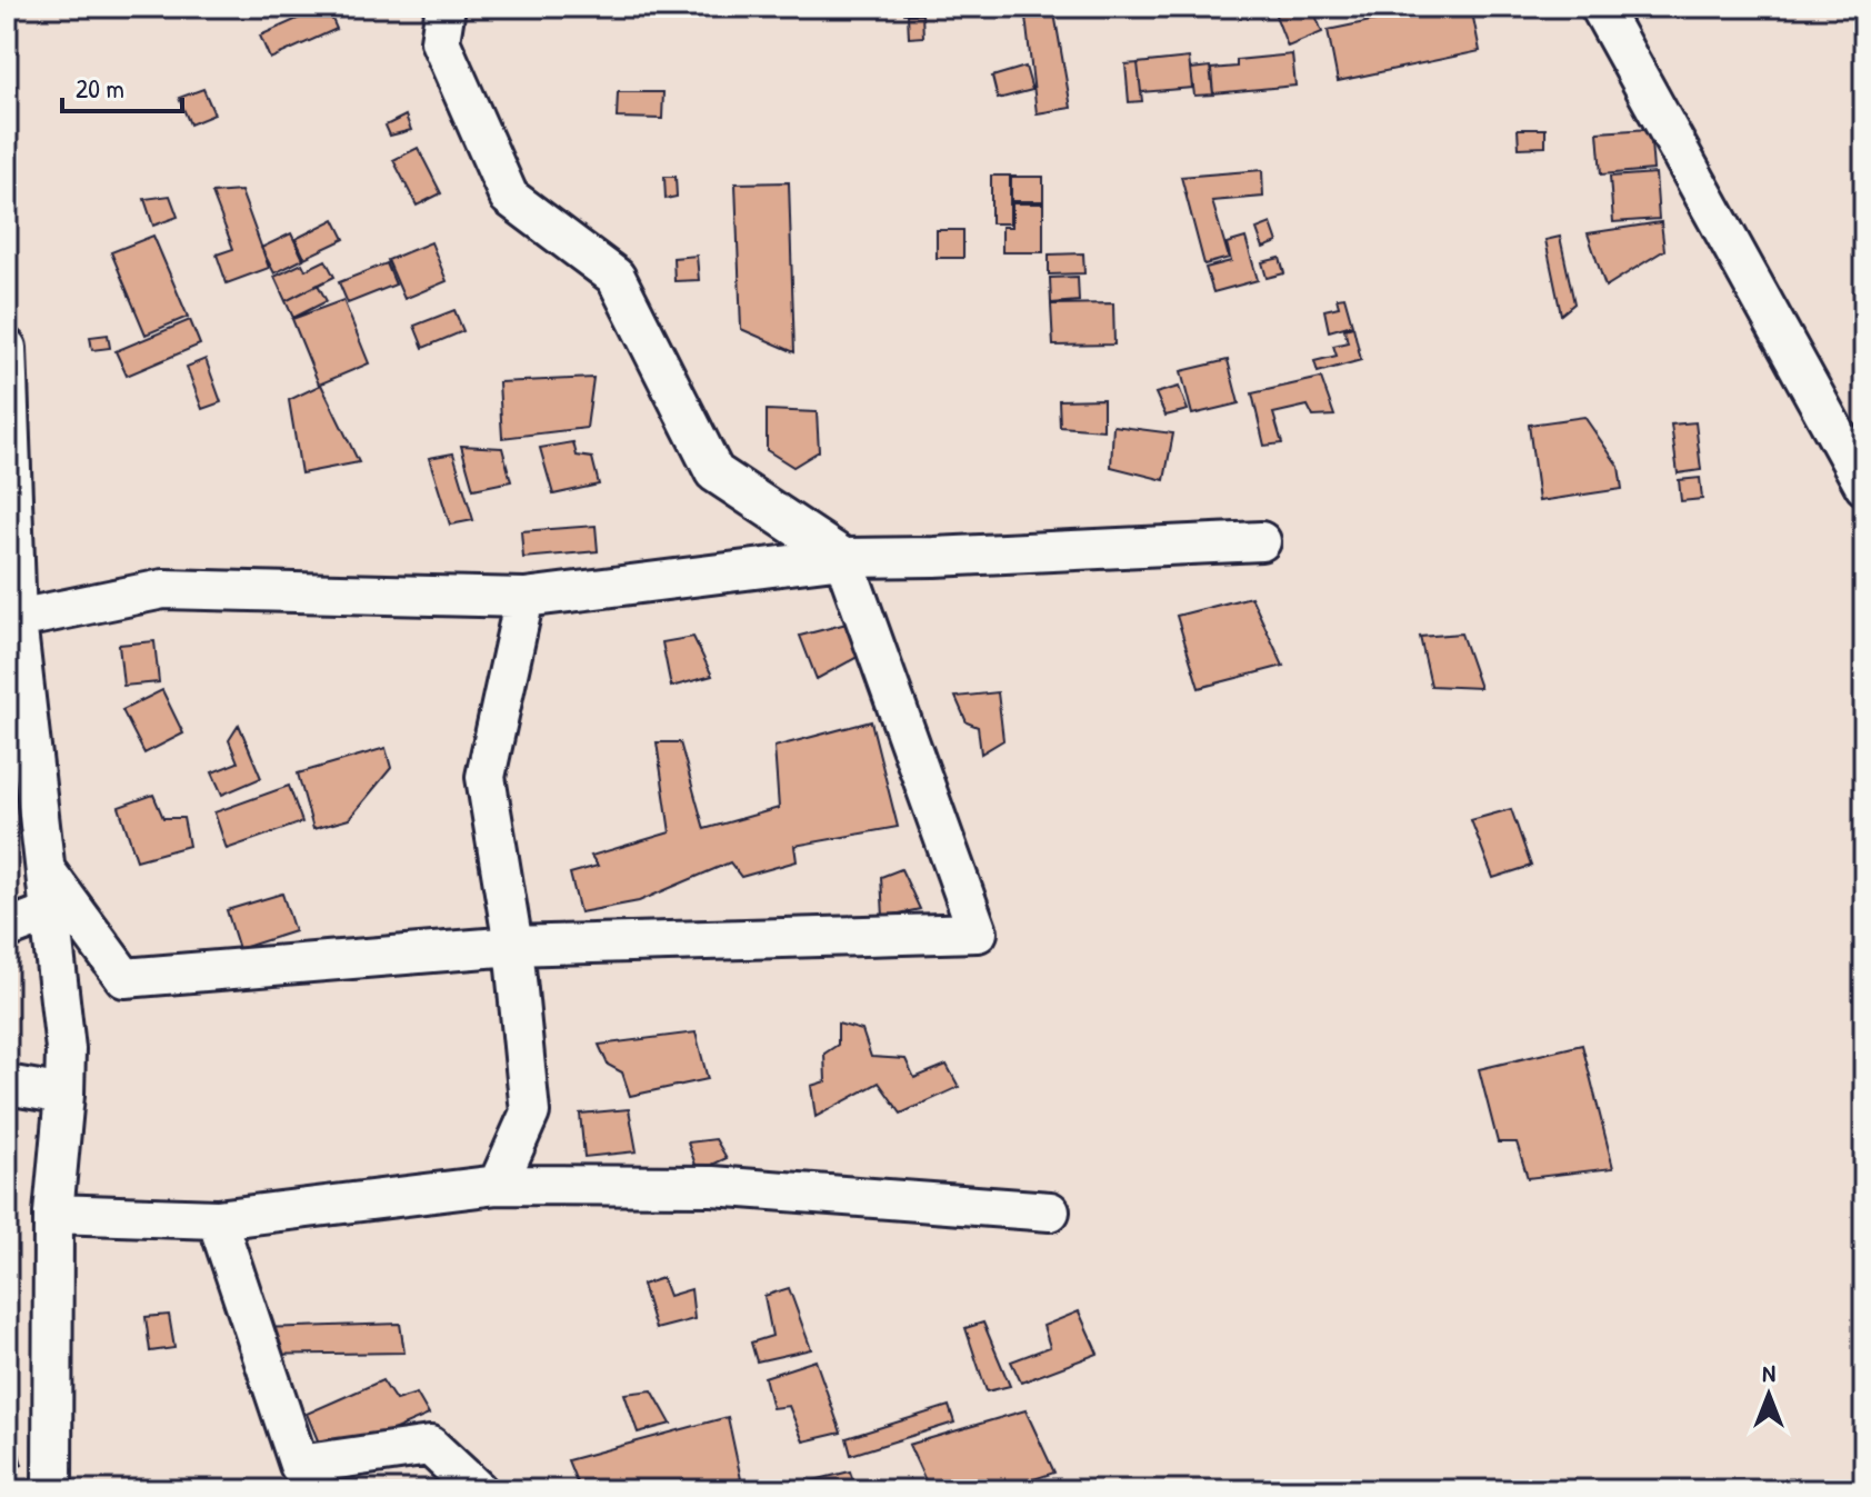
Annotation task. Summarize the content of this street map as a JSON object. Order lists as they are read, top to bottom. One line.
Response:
{"scale_bar":"20 m","north":"top"}
